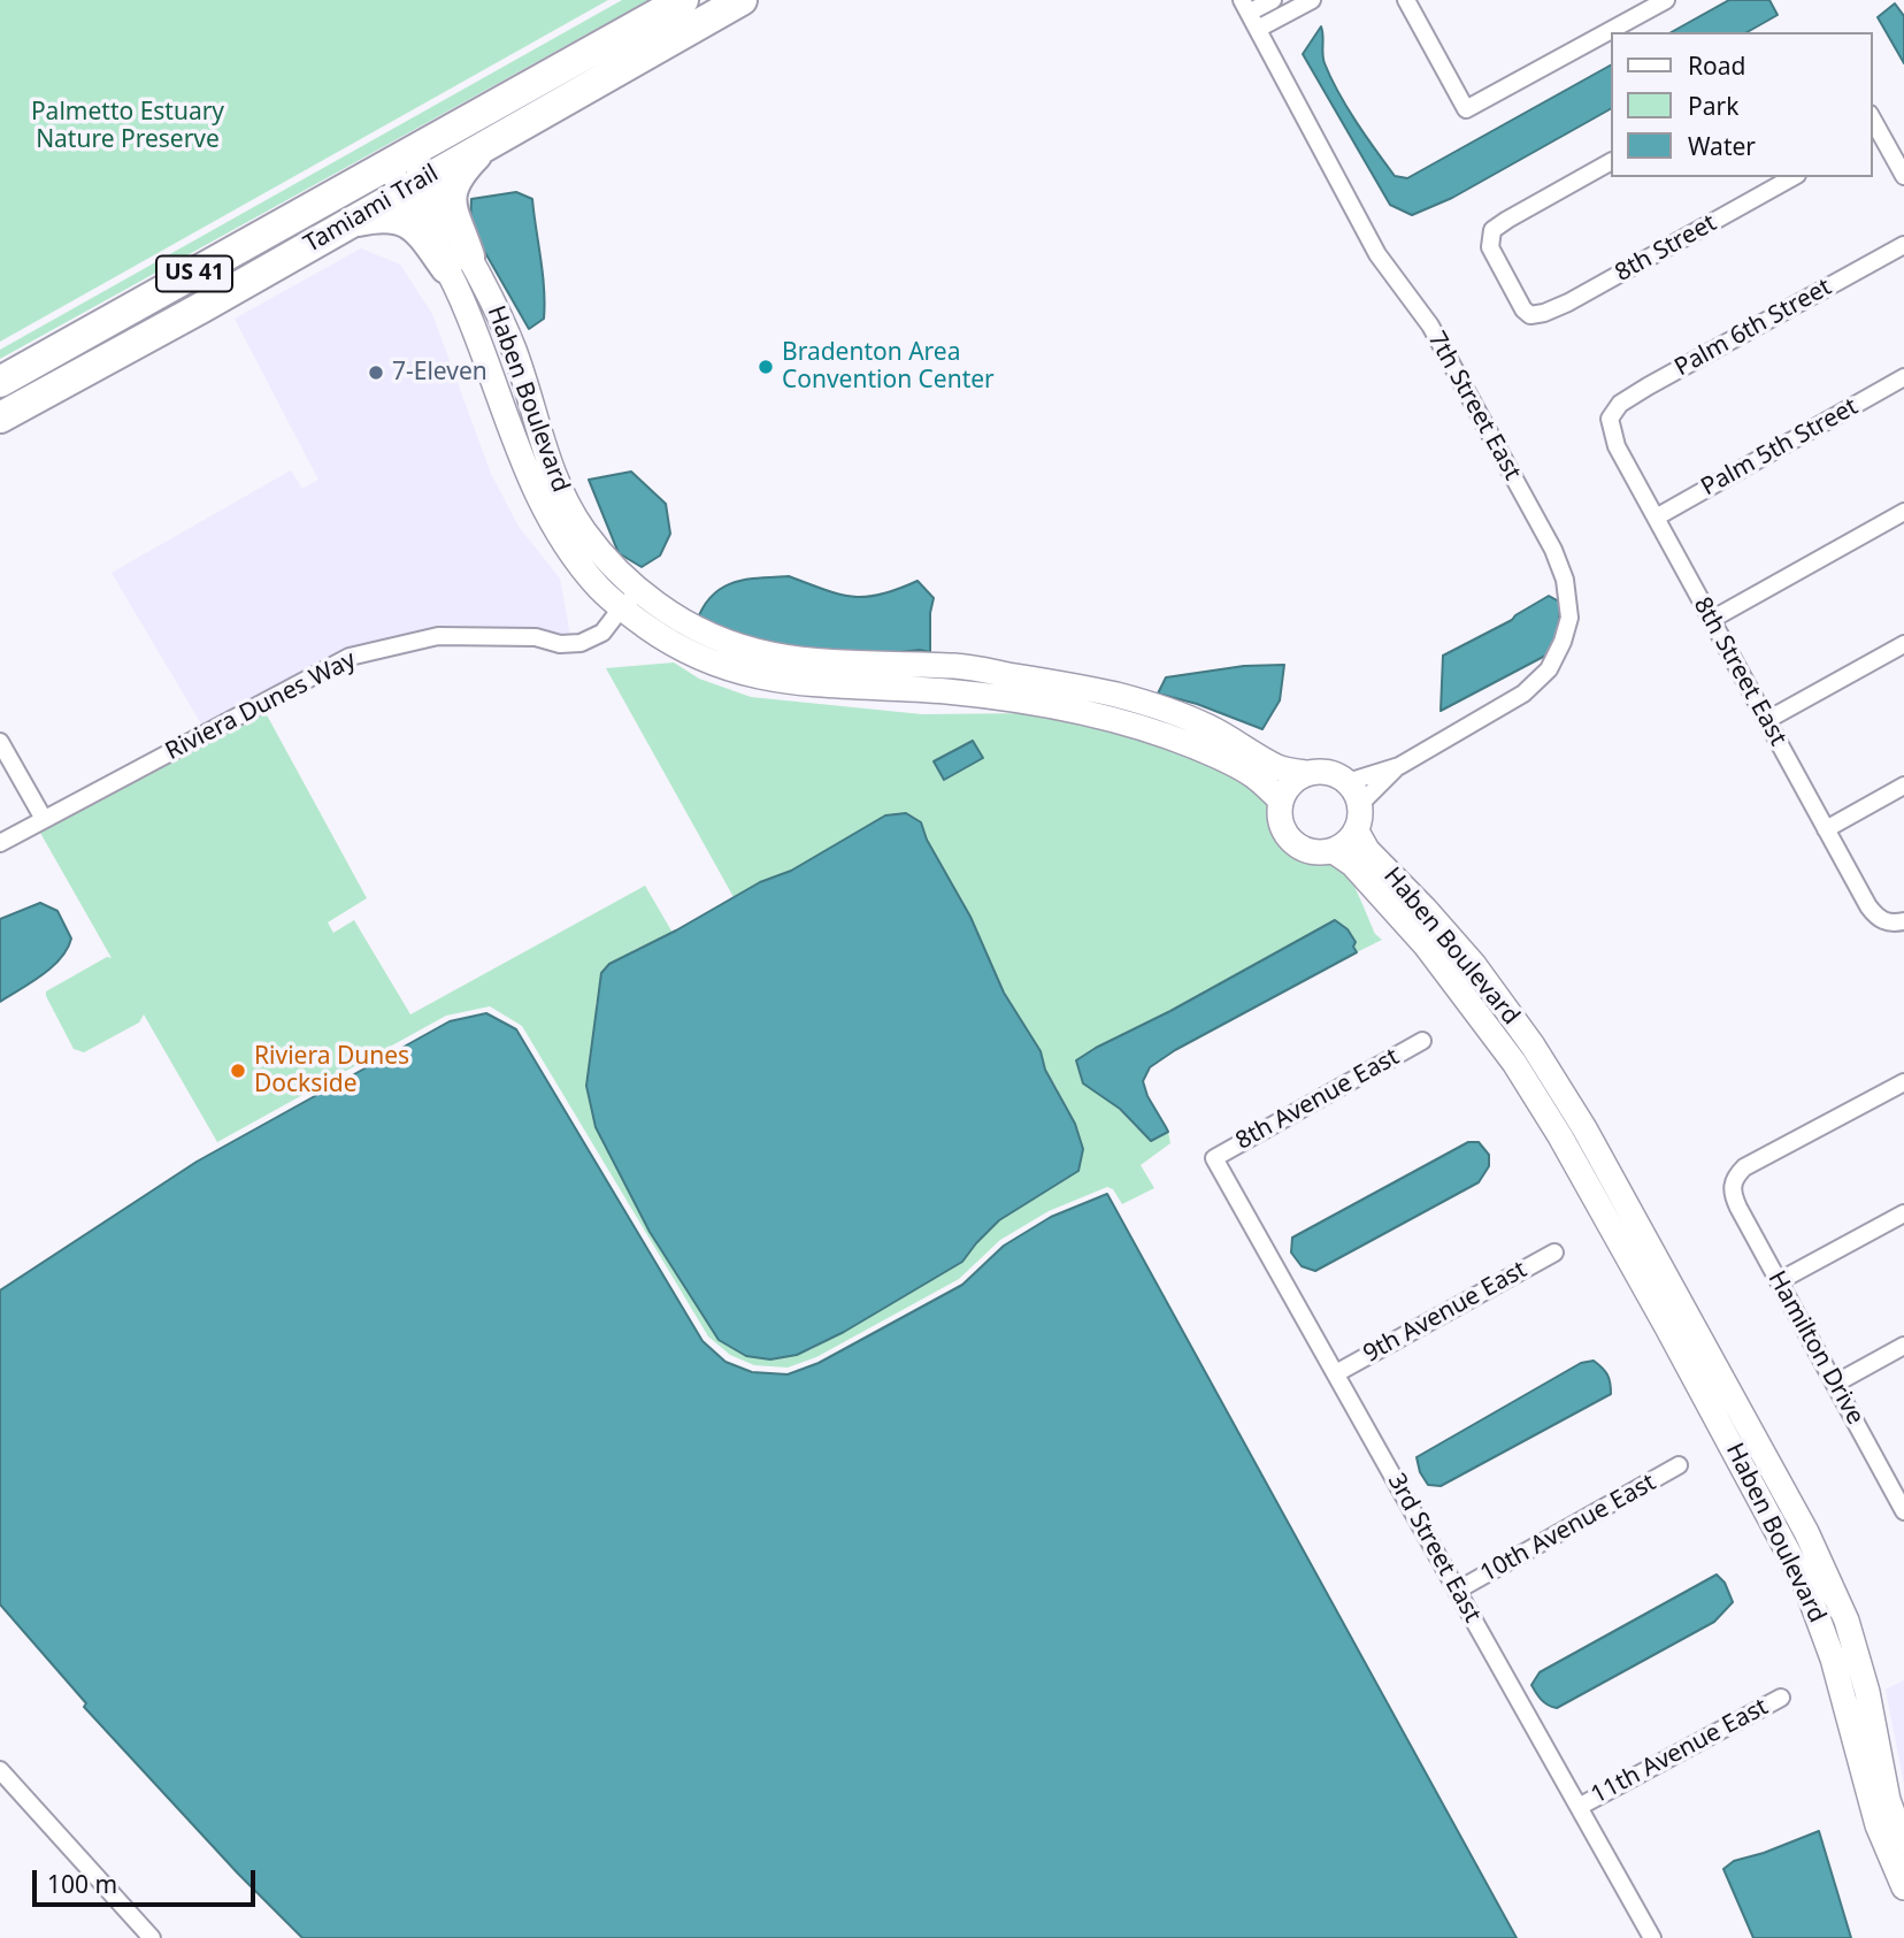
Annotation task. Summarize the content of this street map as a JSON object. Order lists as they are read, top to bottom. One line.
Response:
{"streets":{"highway":["Tamiami Trail","US 41"],"street":["8th Street","Palm 6th Street","Haben Boulevard","7th Street East","Palm 5th Street","8th Street East","Riviera Dunes Way","8th Avenue East","9th Avenue East","Hamilton Drive","10th Avenue East","3rd Street East","11th Avenue East"]},"crossings":[["Tamiami Trail","Haben Boulevard"],["Palm 6th Street","8th Street East"],["Haben Boulevard","7th Street East"],["Haben Boulevard","Riviera Dunes Way"],["Palm 5th Street","8th Street East"],["8th Avenue East","3rd Street East"],["9th Avenue East","3rd Street East"],["10th Avenue East","3rd Street East"],["3rd Street East","11th Avenue East"]],"parks":["Palmetto Estuary Nature Preserve"],"places":["Bradenton Area Convention Center","7-Eleven","Riviera Dunes Dockside"],"legend":["Road","Park","Water"],"scale_bar":"100 m"}
